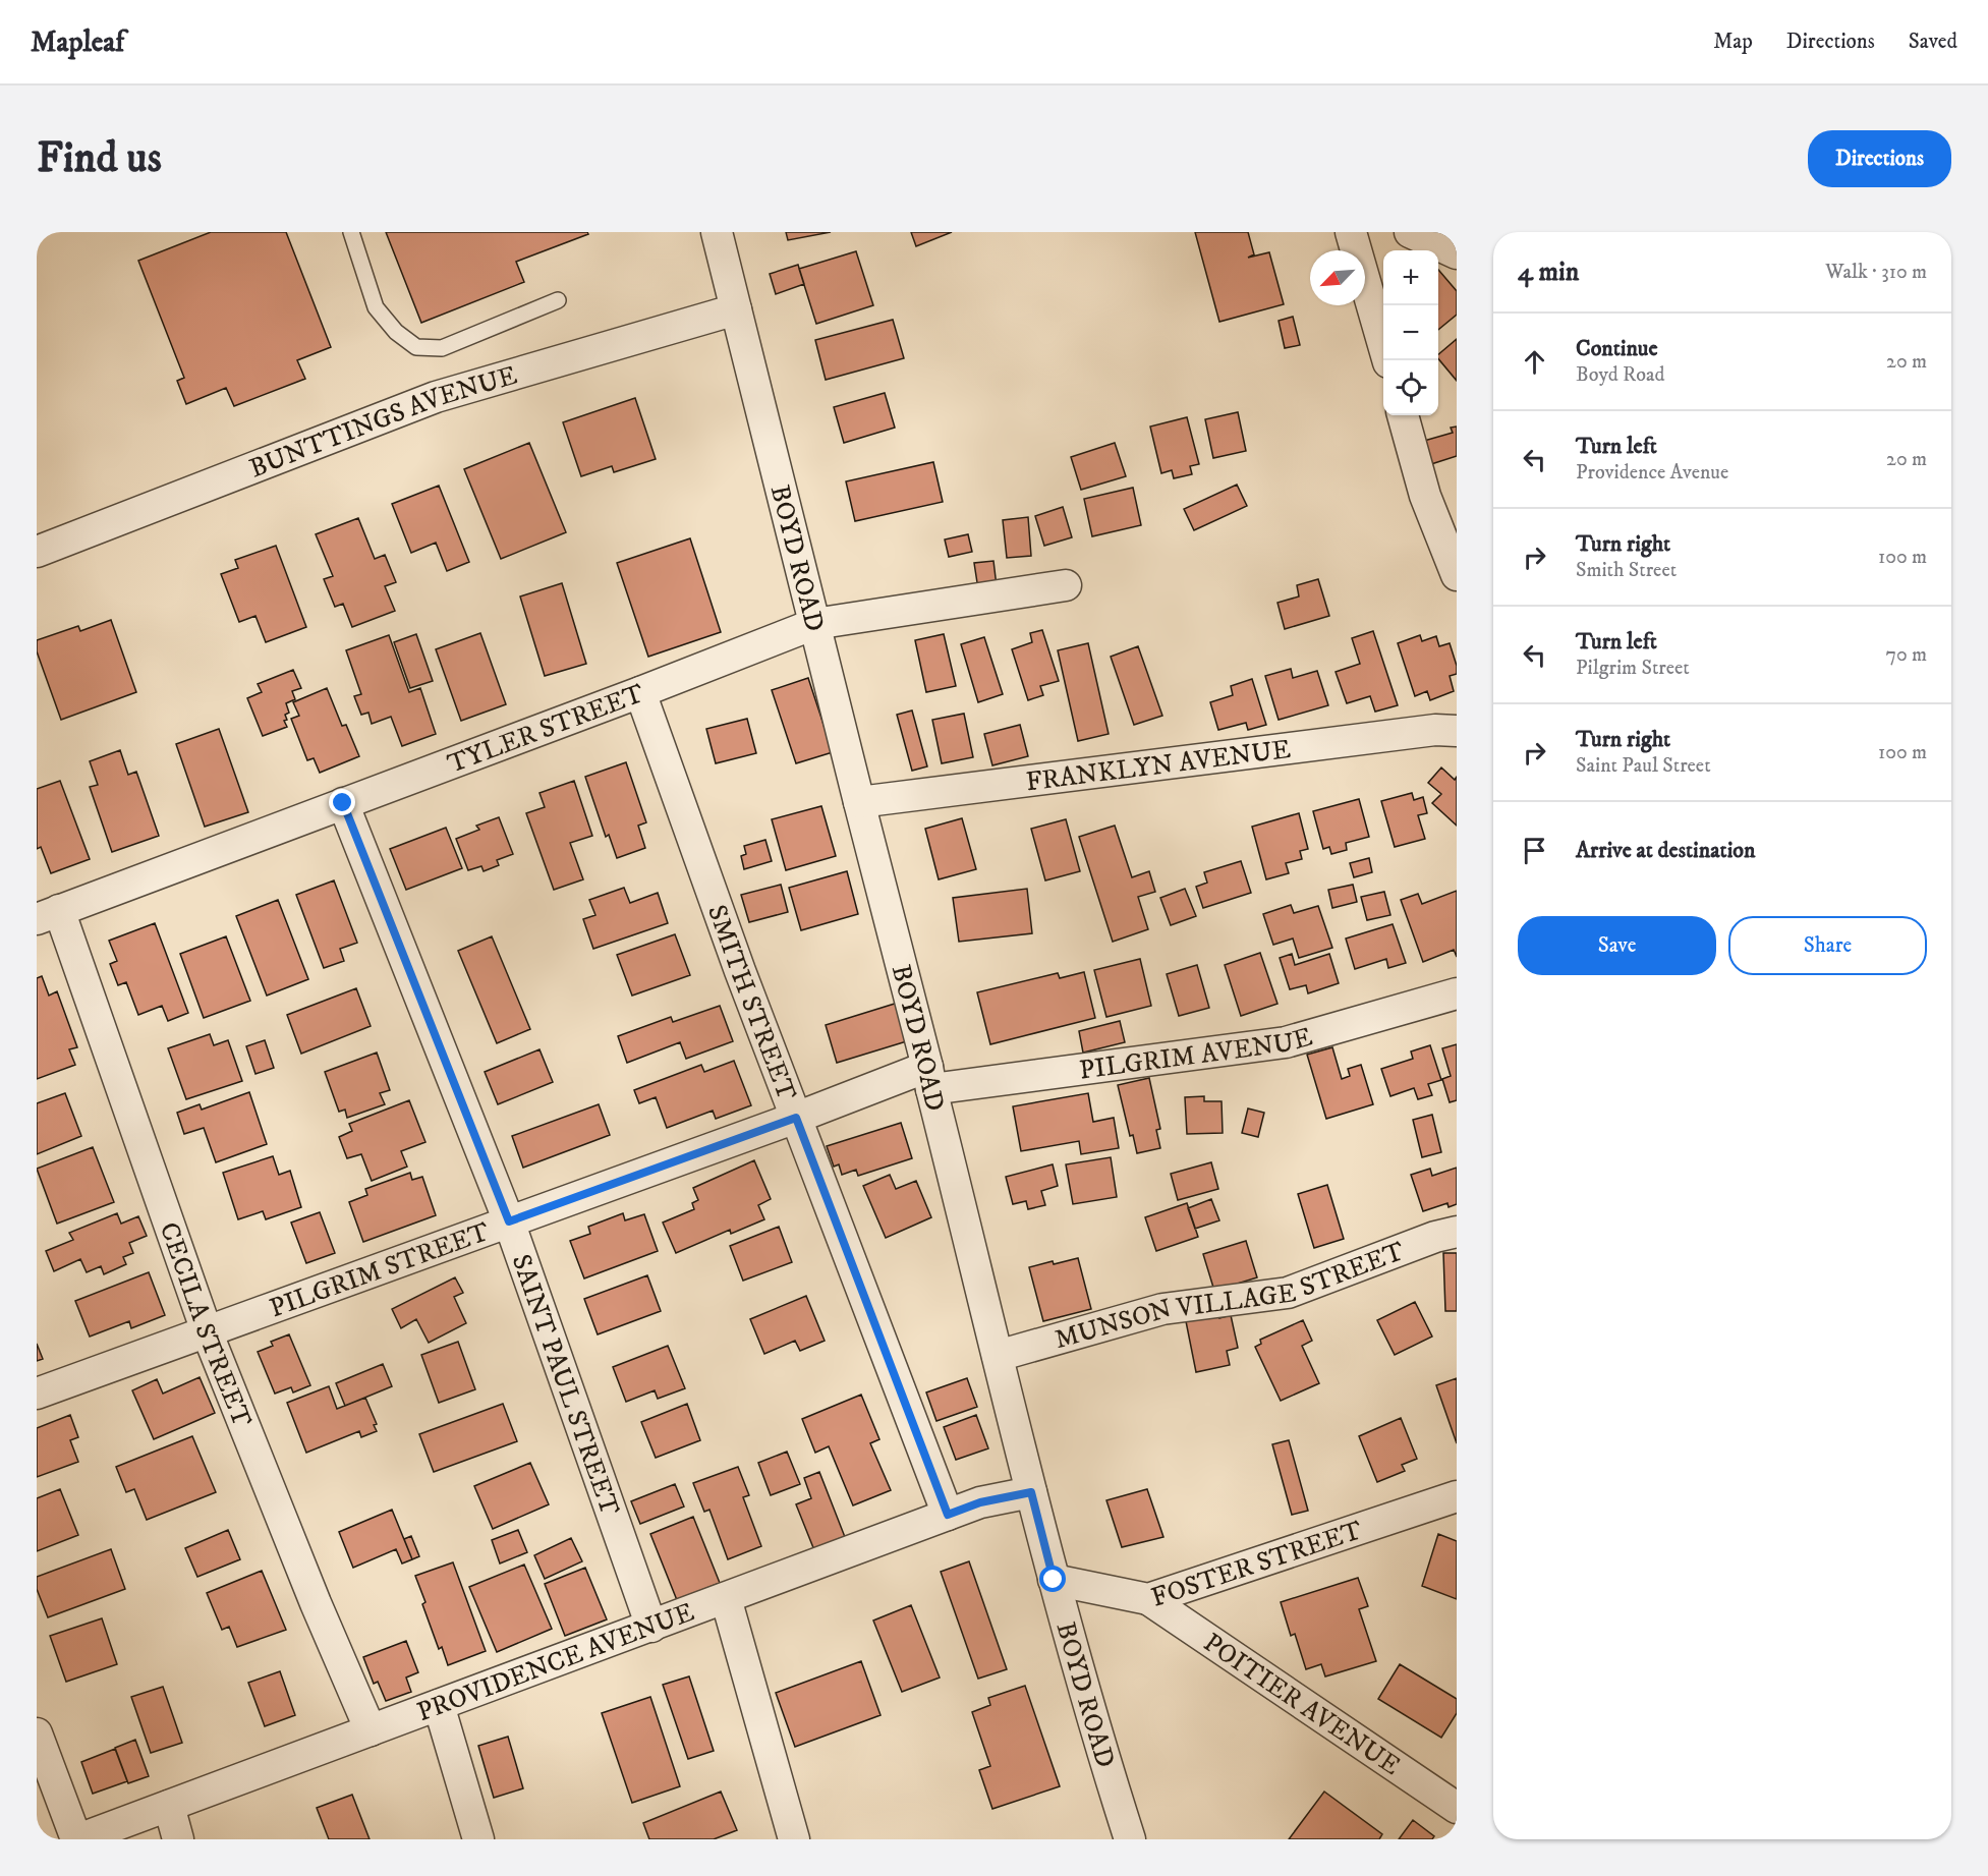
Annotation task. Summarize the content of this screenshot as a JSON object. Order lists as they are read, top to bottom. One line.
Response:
{"streets":{"street":["BUNTTINGS AVENUE","BOYD ROAD","TYLER STREET","FRANKLYN AVENUE","SMITH STREET","PILGRIM AVENUE","PILGRIM STREET","MUNSON VILLAGE STREET","CECILA STREET","SAINT PAUL STREET","FOSTER STREET","PROVIDENCE AVENUE","POITIER AVENUE"]},"crossings":[["BUNTTINGS AVENUE","BOYD ROAD"],["BOYD ROAD","TYLER STREET"],["BOYD ROAD","FRANKLYN AVENUE"],["BOYD ROAD","PILGRIM AVENUE"],["BOYD ROAD","PILGRIM STREET"],["BOYD ROAD","MUNSON VILLAGE STREET"],["BOYD ROAD","FOSTER STREET"],["BOYD ROAD","PROVIDENCE AVENUE"],["TYLER STREET","SMITH STREET"],["TYLER STREET","CECILA STREET"],["TYLER STREET","SAINT PAUL STREET"],["SMITH STREET","PILGRIM STREET"],["SMITH STREET","PROVIDENCE AVENUE"],["PILGRIM AVENUE","PILGRIM STREET"],["PILGRIM STREET","CECILA STREET"],["PILGRIM STREET","SAINT PAUL STREET"],["CECILA STREET","PROVIDENCE AVENUE"],["SAINT PAUL STREET","PROVIDENCE AVENUE"],["FOSTER STREET","POITIER AVENUE"]],"north":"bottom left","page":{"header":"Mapleaf","nav":["Map","Directions","Saved"],"buttons":["Directions",["Save","Share"]],"title":"Find us","heading":["4 min","Walk · 310 m"],"map_buttons":["+","−"],"list":[["Continue","Boyd Road","20 m"],["Turn left","Providence Avenue","20 m"],["Turn right","Smith Street","100 m"],["Turn left","Pilgrim Street","70 m"],["Turn right","Saint Paul Street","100 m"],"Arrive at destination"]}}
